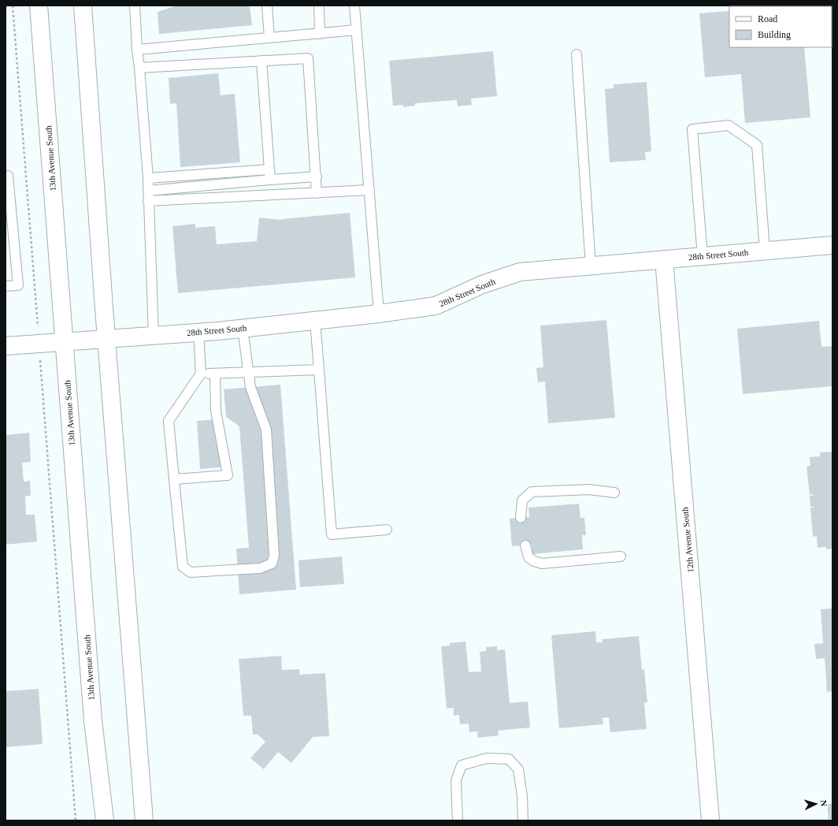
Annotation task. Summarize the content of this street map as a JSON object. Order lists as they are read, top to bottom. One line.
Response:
{"streets":{"main road":["13th Avenue South","28th Street South","12th Avenue South"]},"crossings":[["13th Avenue South","28th Street South"],["28th Street South","12th Avenue South"]],"legend":["Road","Building"],"north":"right"}
